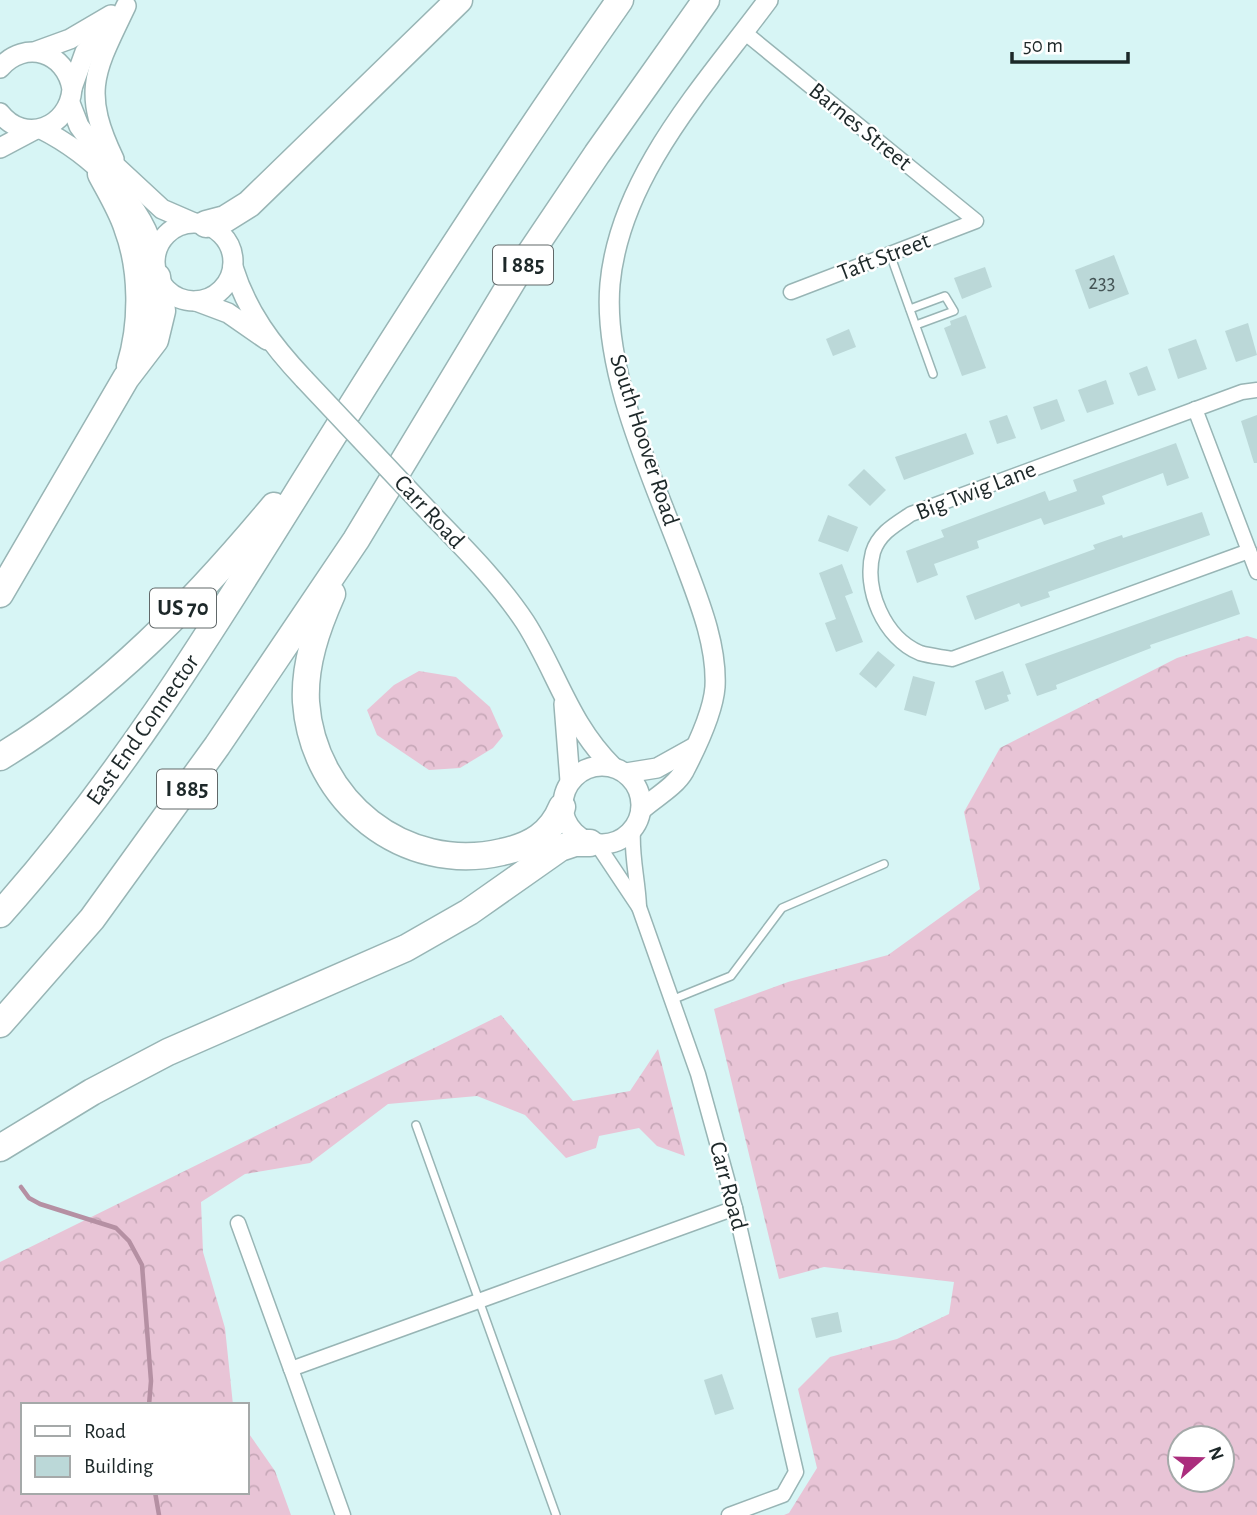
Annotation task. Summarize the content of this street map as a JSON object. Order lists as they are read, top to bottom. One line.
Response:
{"streets":{"highway":["I 885","US 70","East End Connector"],"street":["Barnes Street","Taft Street","South Hoover Road","Big Twig Lane","Carr Road"]},"crossings":[["Barnes Street","Taft Street"],["Barnes Street","South Hoover Road"],["I 885","US 70"],["I 885","East End Connector"],["South Hoover Road","Carr Road"],["US 70","East End Connector"]],"house_numbers":["233"],"legend":["Road","Building"],"scale_bar":"50 m","north":"right"}
